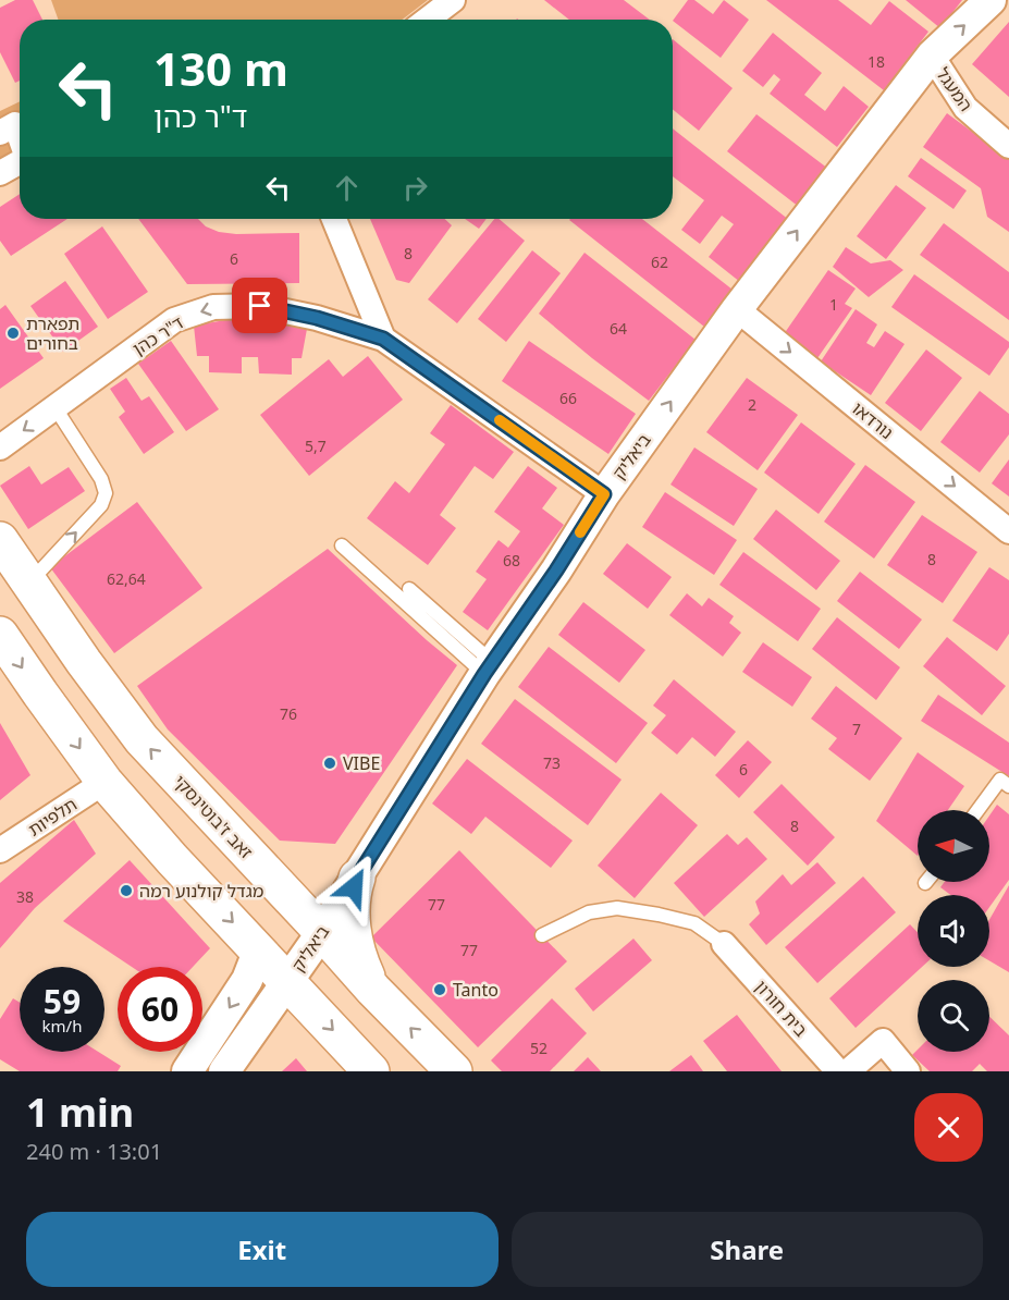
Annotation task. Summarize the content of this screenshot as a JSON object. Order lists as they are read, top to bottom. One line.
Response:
{"streets":{"main road":["זאב ז'בוטינסקי"],"street":["המעגל","ד\"ר כהן","נורדאו","ביאליק","תלפיות","בית חורון"]},"crossings":[["המעגל","ביאליק"],["ד\"ר כהן","ביאליק"],["נורדאו","ביאליק"],["ביאליק","זאב ז'בוטינסקי"]],"one_way":["ד\"ר כהן","נורדאו","ביאליק"],"places":["תפארת בחורים","VIBE","מגדל קולנוע רמה","Tanto"],"house_numbers":["18","8","6","62","1","64","66","2","5,7","8","68","62,64","76","7","73","6","8","38","77","77","52"],"north":"left","page":{"turn":["130 m","ד\"ר כהן"],"speed":"59 km/h","limit":"60","heading":["1 min","240 m · 13:01"],"buttons":["Exit","Share"]}}
